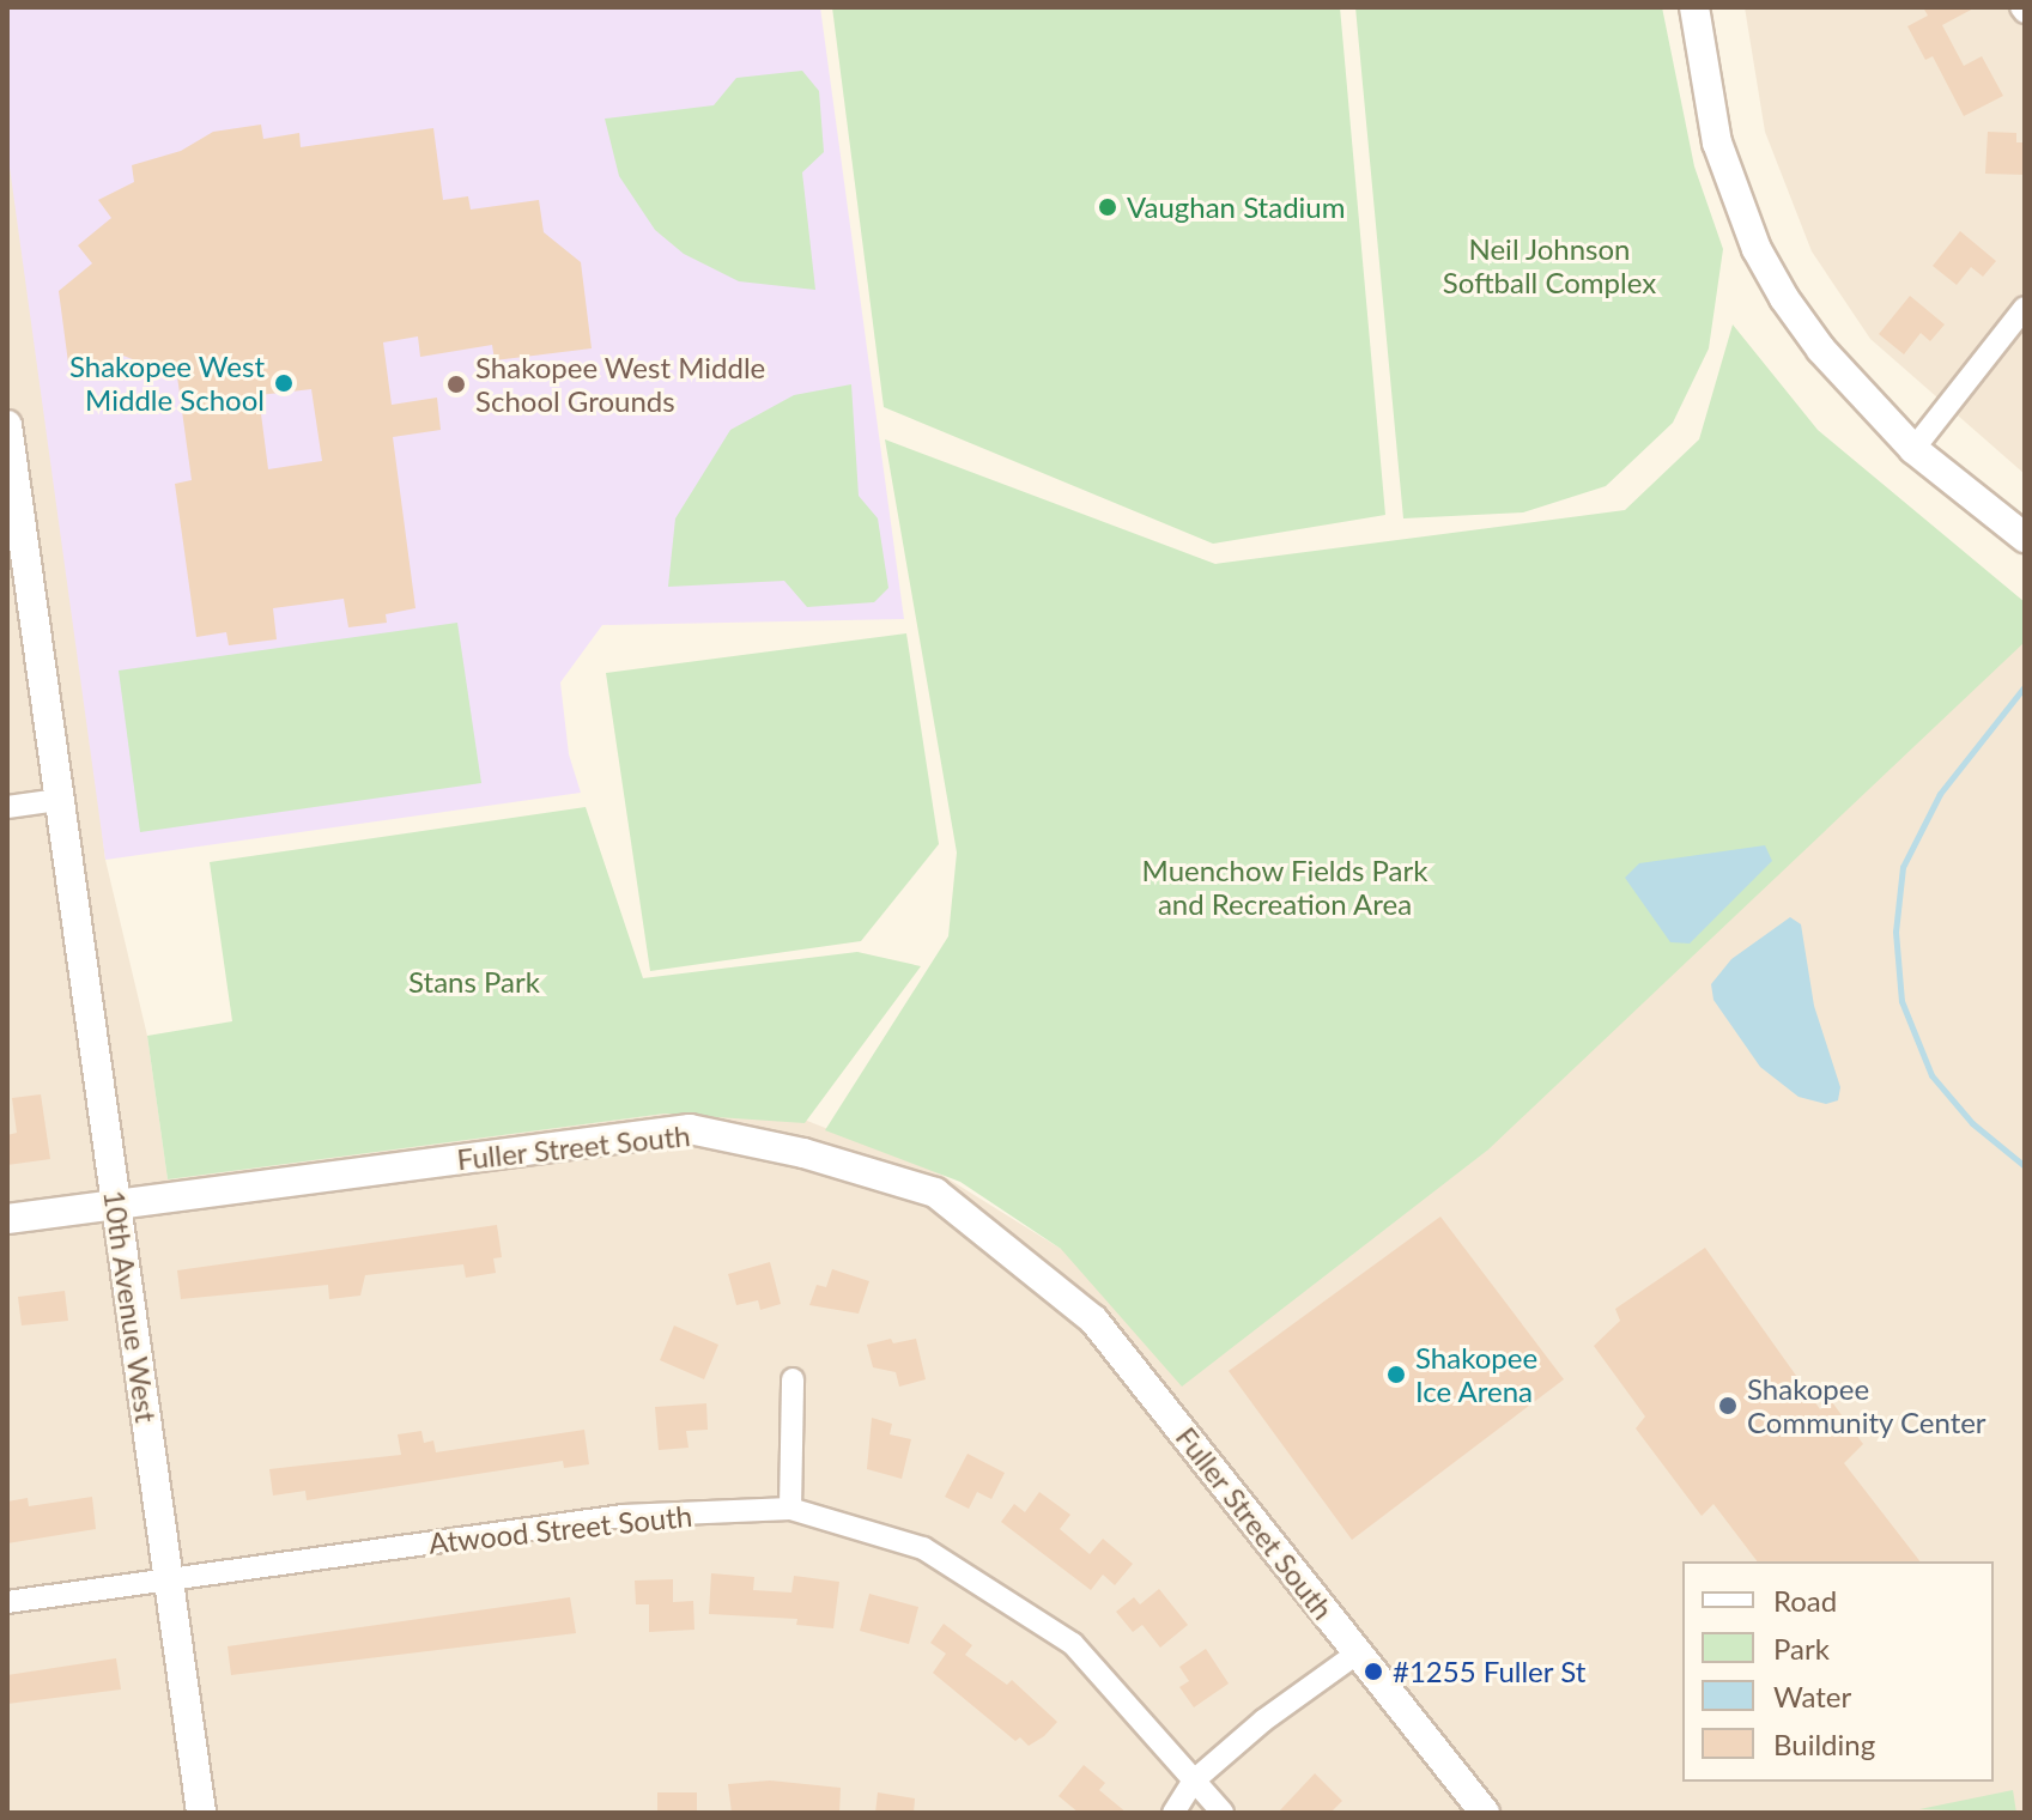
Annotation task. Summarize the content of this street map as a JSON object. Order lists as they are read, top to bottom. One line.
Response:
{"streets":{"street":["Fuller Street South","10th Avenue West","Atwood Street South"]},"crossings":[["Fuller Street South","10th Avenue West"],["10th Avenue West","Atwood Street South"]],"parks":["Neil Johnson Softball Complex","Muenchow Fields Park and Recreation Area","Stans Park"],"places":["Vaughan Stadium","Shakopee West Middle School","Shakopee West Middle School Grounds","Shakopee Ice Arena","Shakopee Community Center","#1255 Fuller St"],"legend":["Road","Park","Water","Building"]}
